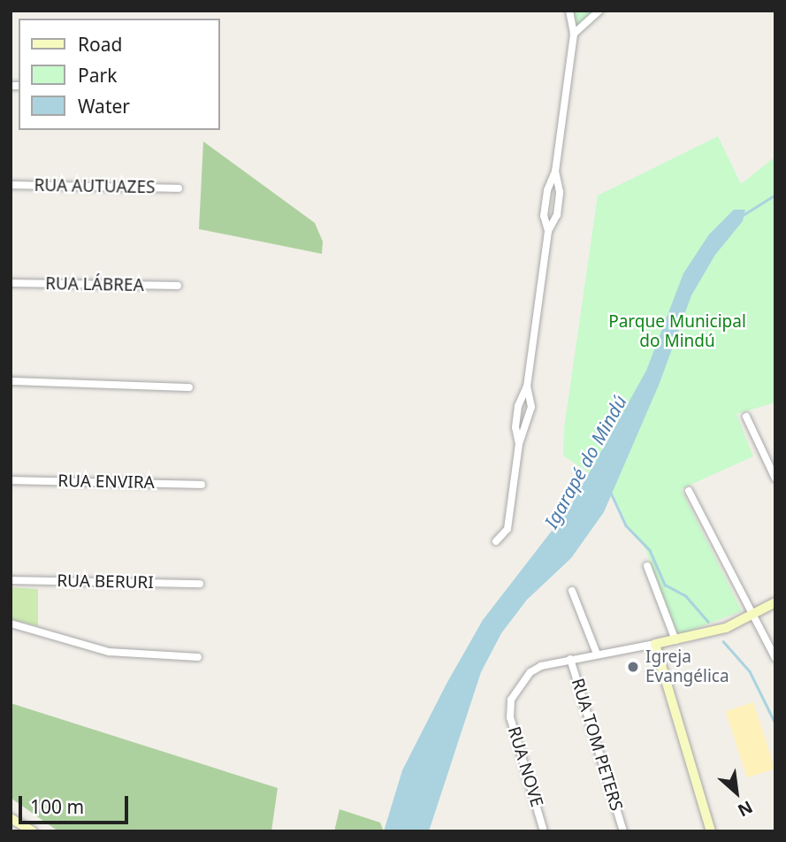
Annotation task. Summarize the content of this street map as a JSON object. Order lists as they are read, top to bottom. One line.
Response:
{"streets":{"street":["RUA AUTUAZES","RUA LÁBREA","RUA ENVIRA","RUA BERURI","RUA TOM PETERS","RUA NOVE"]},"crossings":[["RUA TOM PETERS","RUA NOVE"]],"water":["Igarapé do Mindú"],"parks":["Parque Municipal do Mindú"],"places":["Igreja Evangélica"],"legend":["Road","Park","Water"],"scale_bar":"100 m","north":"bottom right"}
